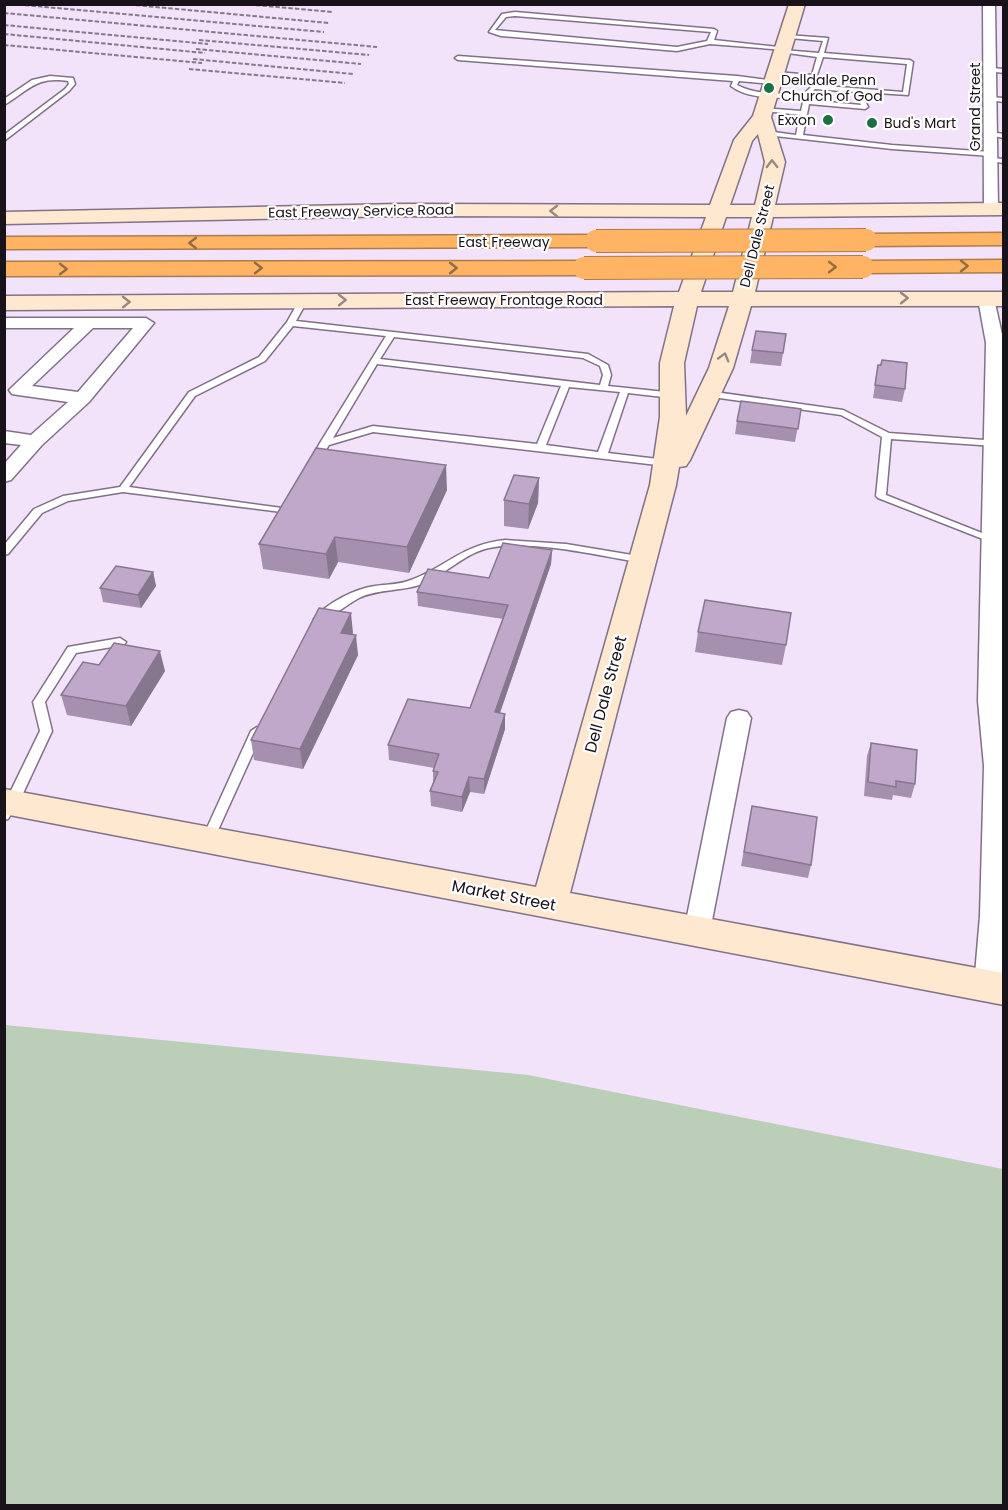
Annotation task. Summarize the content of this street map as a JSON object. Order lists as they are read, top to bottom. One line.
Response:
{"streets":{"highway":["East Freeway"],"main road":["East Freeway Service Road","Dell Dale Street","East Freeway Frontage Road","Market Street"],"street":["Grand Street"]},"crossings":[["East Freeway Service Road","Dell Dale Street"],["Dell Dale Street","East Freeway Frontage Road"],["Dell Dale Street","Market Street"]],"one_way":["East Freeway Service Road","East Freeway Frontage Road"],"places":["Delldale Penn Church of God","Exxon","Bud's Mart"]}
